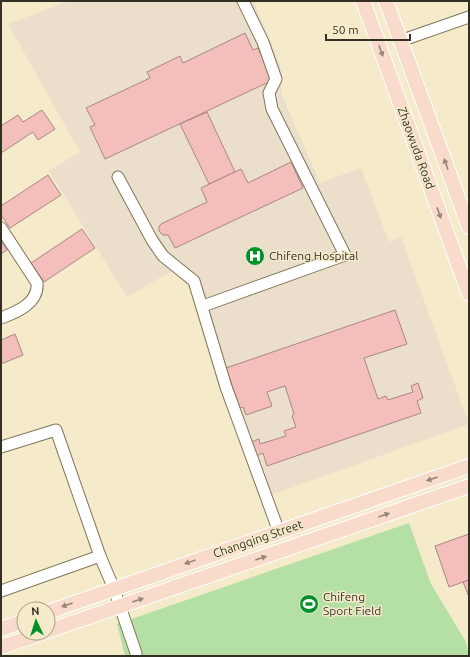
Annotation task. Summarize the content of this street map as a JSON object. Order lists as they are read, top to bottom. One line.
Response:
{"streets":{"main road":["Zhaowuda Road","Changqing Street"]},"places":{"hospital":["Chifeng Hospital"],"sports":["Chifeng Sport Field"]},"scale_bar":"50 m","north":"top"}
